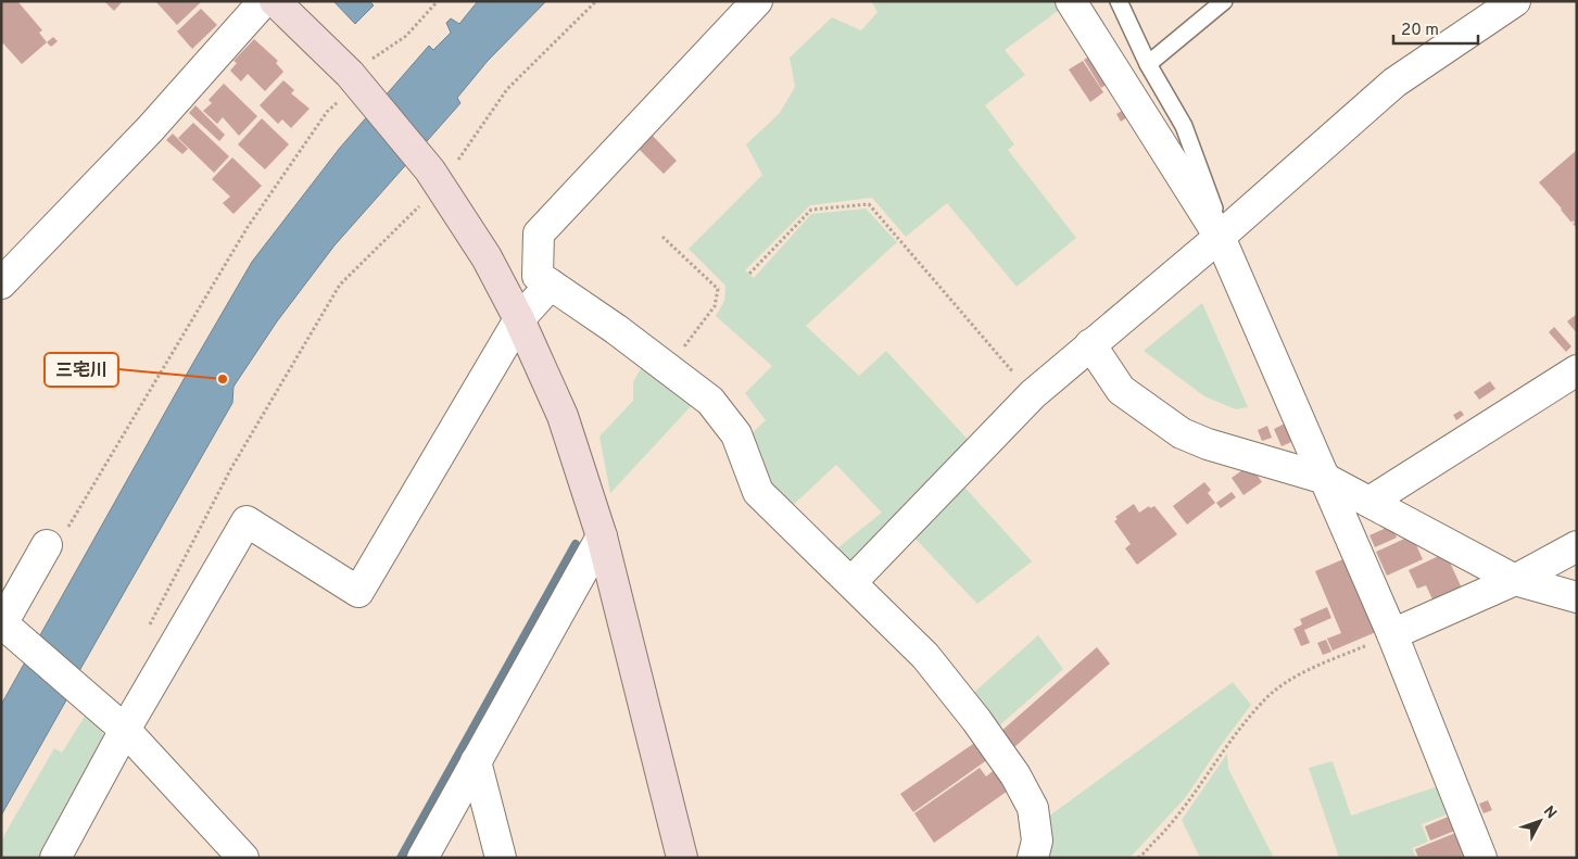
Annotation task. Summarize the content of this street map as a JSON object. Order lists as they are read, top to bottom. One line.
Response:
{"places":["三宅川"],"scale_bar":"20 m","north":"top right"}
